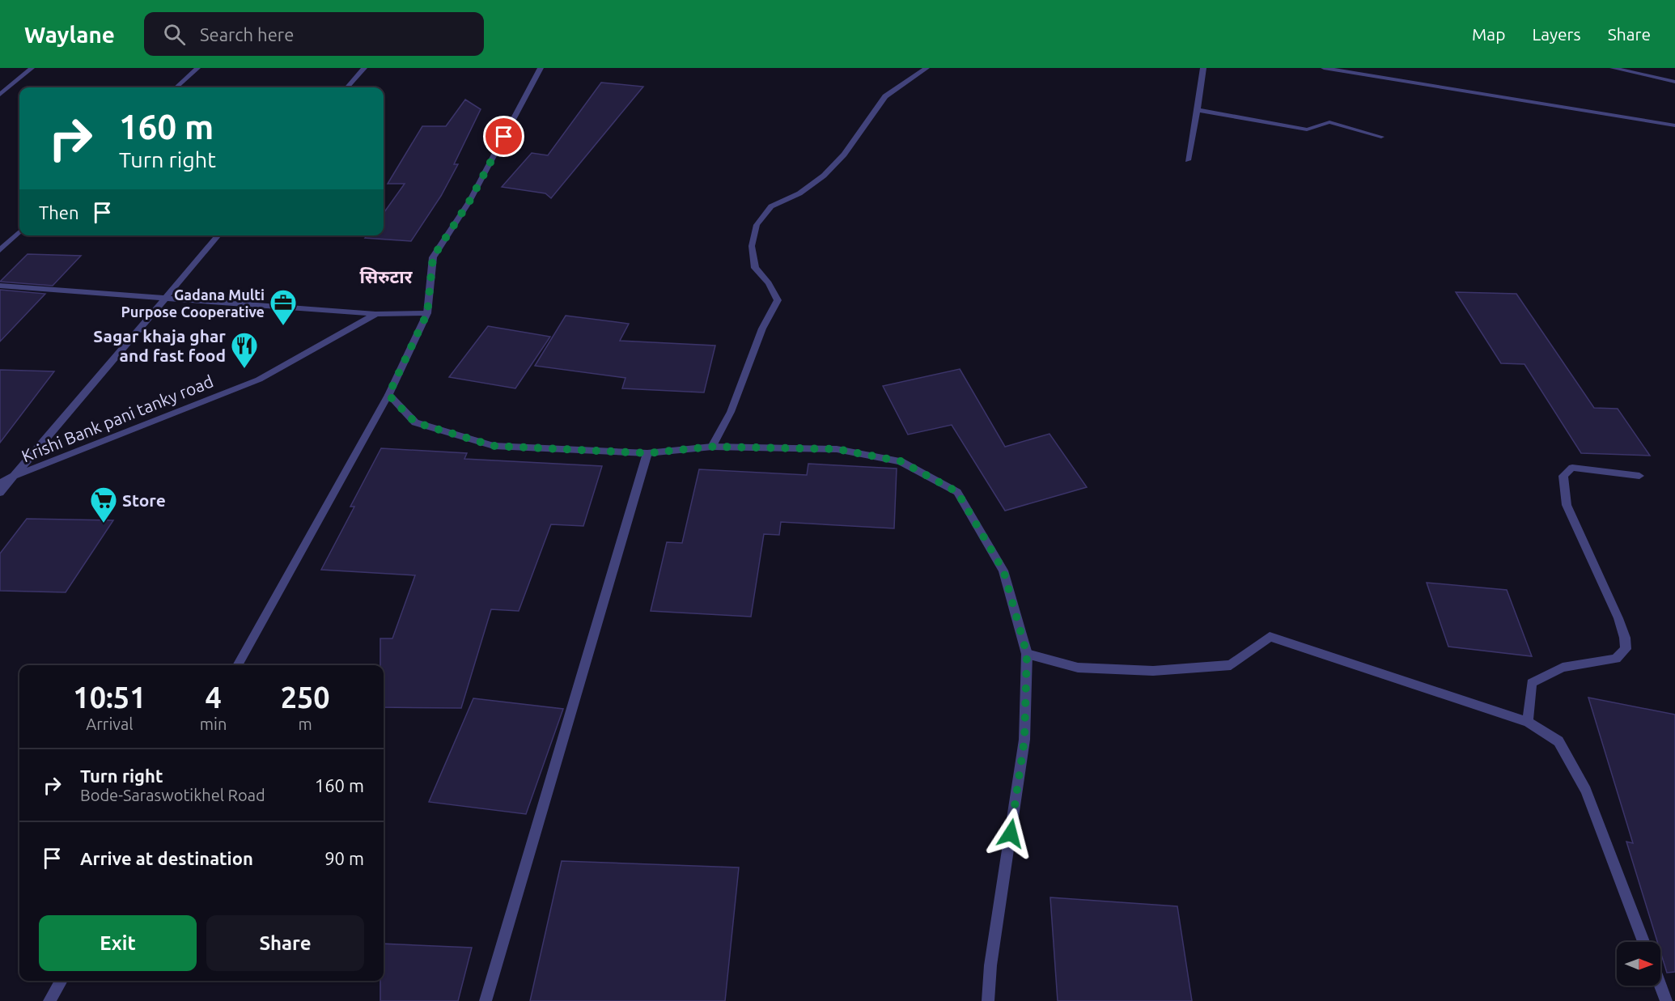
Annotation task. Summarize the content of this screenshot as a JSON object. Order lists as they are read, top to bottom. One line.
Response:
{"streets":{"street":["Krishi Bank pani tanky road"]},"districts":["सिरुटार"],"places":{"office":["Gadana Multi Purpose Cooperative"],"restaurant":["Sagar khaja ghar and fast food"],"supermarket":["Store"]},"north":"right","page":{"header":"Waylane","search":"Search here","nav":["Map","Layers","Share"],"turn":["160 m","Turn right"],"then":"Then","eta":["10:51","Arrival","4","min","250","m"],"list":[{"name":"Turn right","note":"Bode-Saraswotikhel Road","value":"160 m"},{"name":"Arrive at destination","value":"90 m"}],"buttons":["Exit","Share"]}}
